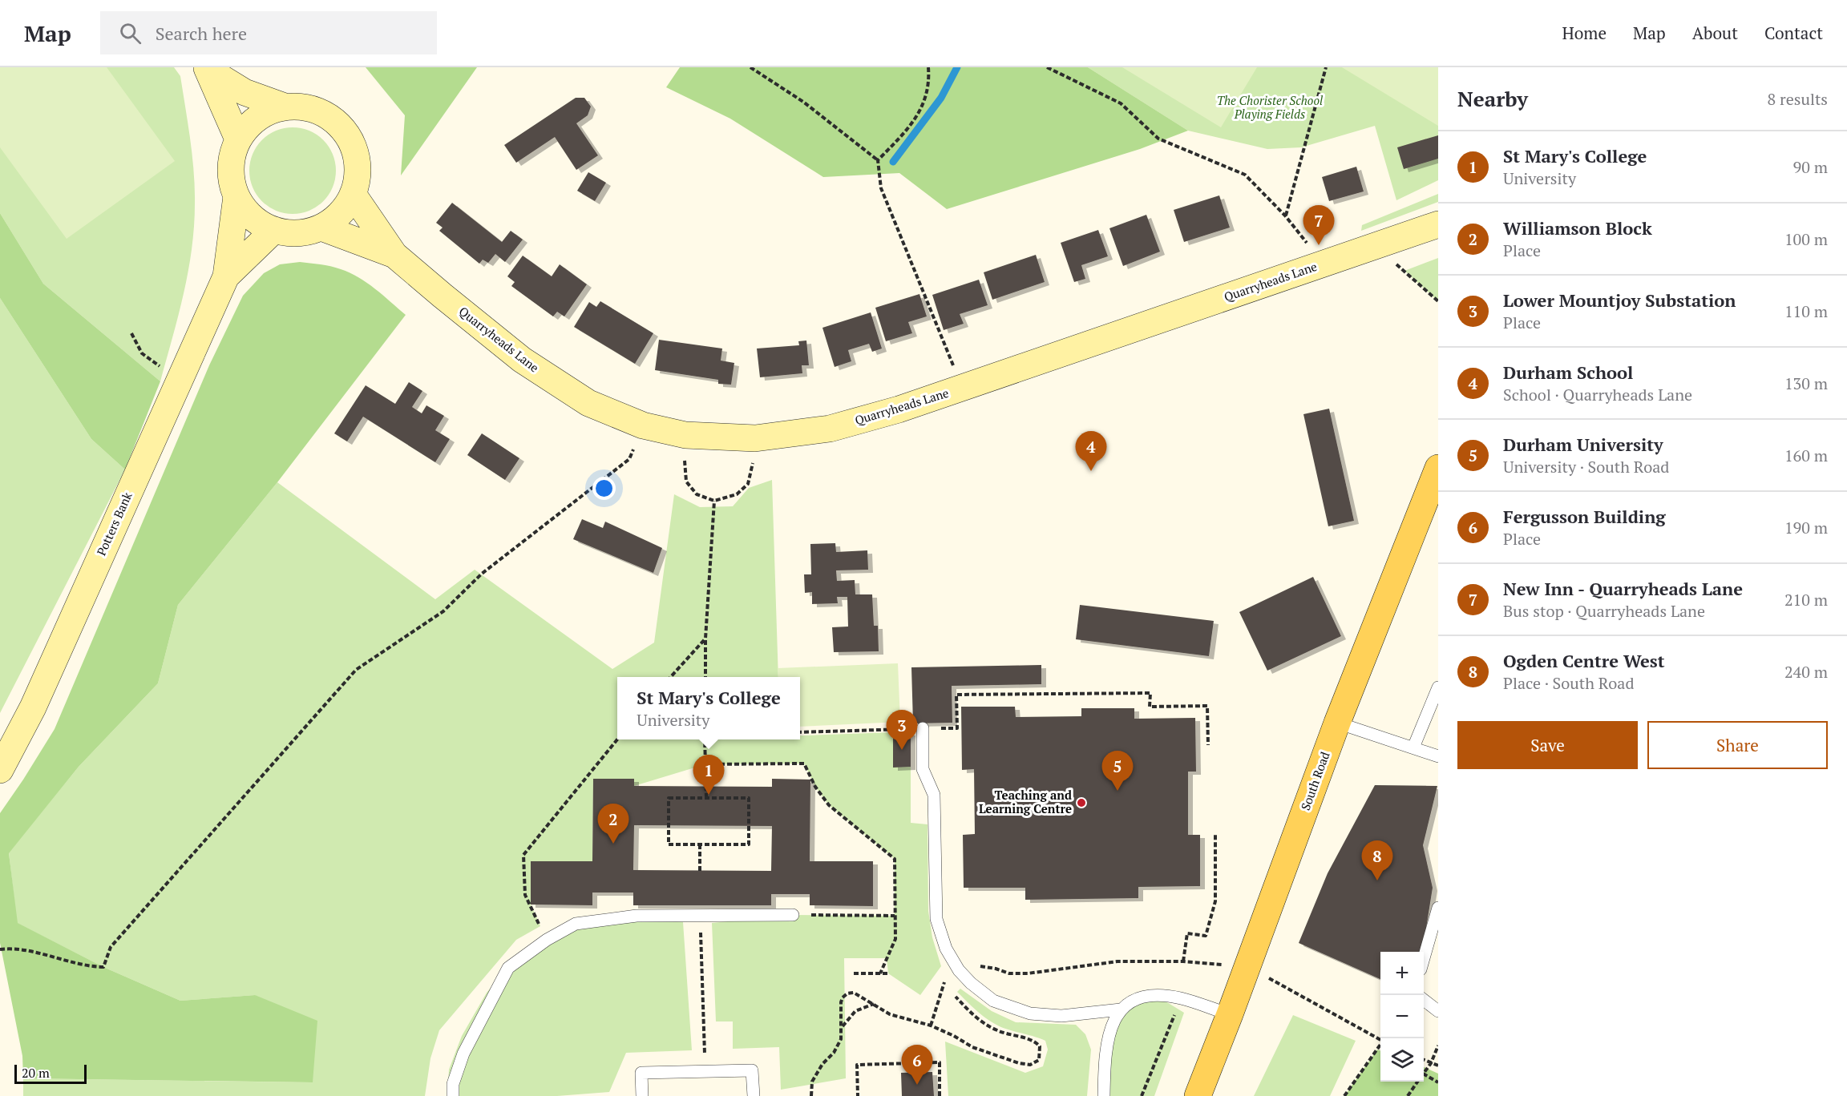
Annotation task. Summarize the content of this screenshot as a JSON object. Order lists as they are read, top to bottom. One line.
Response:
{"streets":{"main road":["South Road"],"street":["Quarryheads Lane","Potters Bank"]},"parks":["The Chorister School Playing Fields"],"places":["Teaching and Learning Centre"],"scale_bar":"20 m","page":{"header":"Map","search":"Search here","nav":["Home","Map","About","Contact"],"heading":["Nearby","8 results"],"list":[{"mark":"1","name":"St Mary's College","note":"University","value":"90 m"},{"mark":"2","name":"Williamson Block","note":"Place","value":"100 m"},{"mark":"3","name":"Lower Mountjoy Substation","note":"Place","value":"110 m"},{"mark":"4","name":"Durham School","note":"School · Quarryheads Lane","value":"130 m"},{"mark":"5","name":"Durham University","note":"University · South Road","value":"160 m"},{"mark":"6","name":"Fergusson Building","note":"Place","value":"190 m"},{"mark":"7","name":"New Inn - Quarryheads Lane","note":"Bus stop · Quarryheads Lane","value":"210 m"},{"mark":"8","name":"Ogden Centre West","note":"Place · South Road","value":"240 m"}],"pins":["7","4","3","5","1","2","8","6"],"popup":["St Mary's College","University"],"buttons":["Save","Share"],"map_buttons":["+","−"],"scale":"20 m"}}
